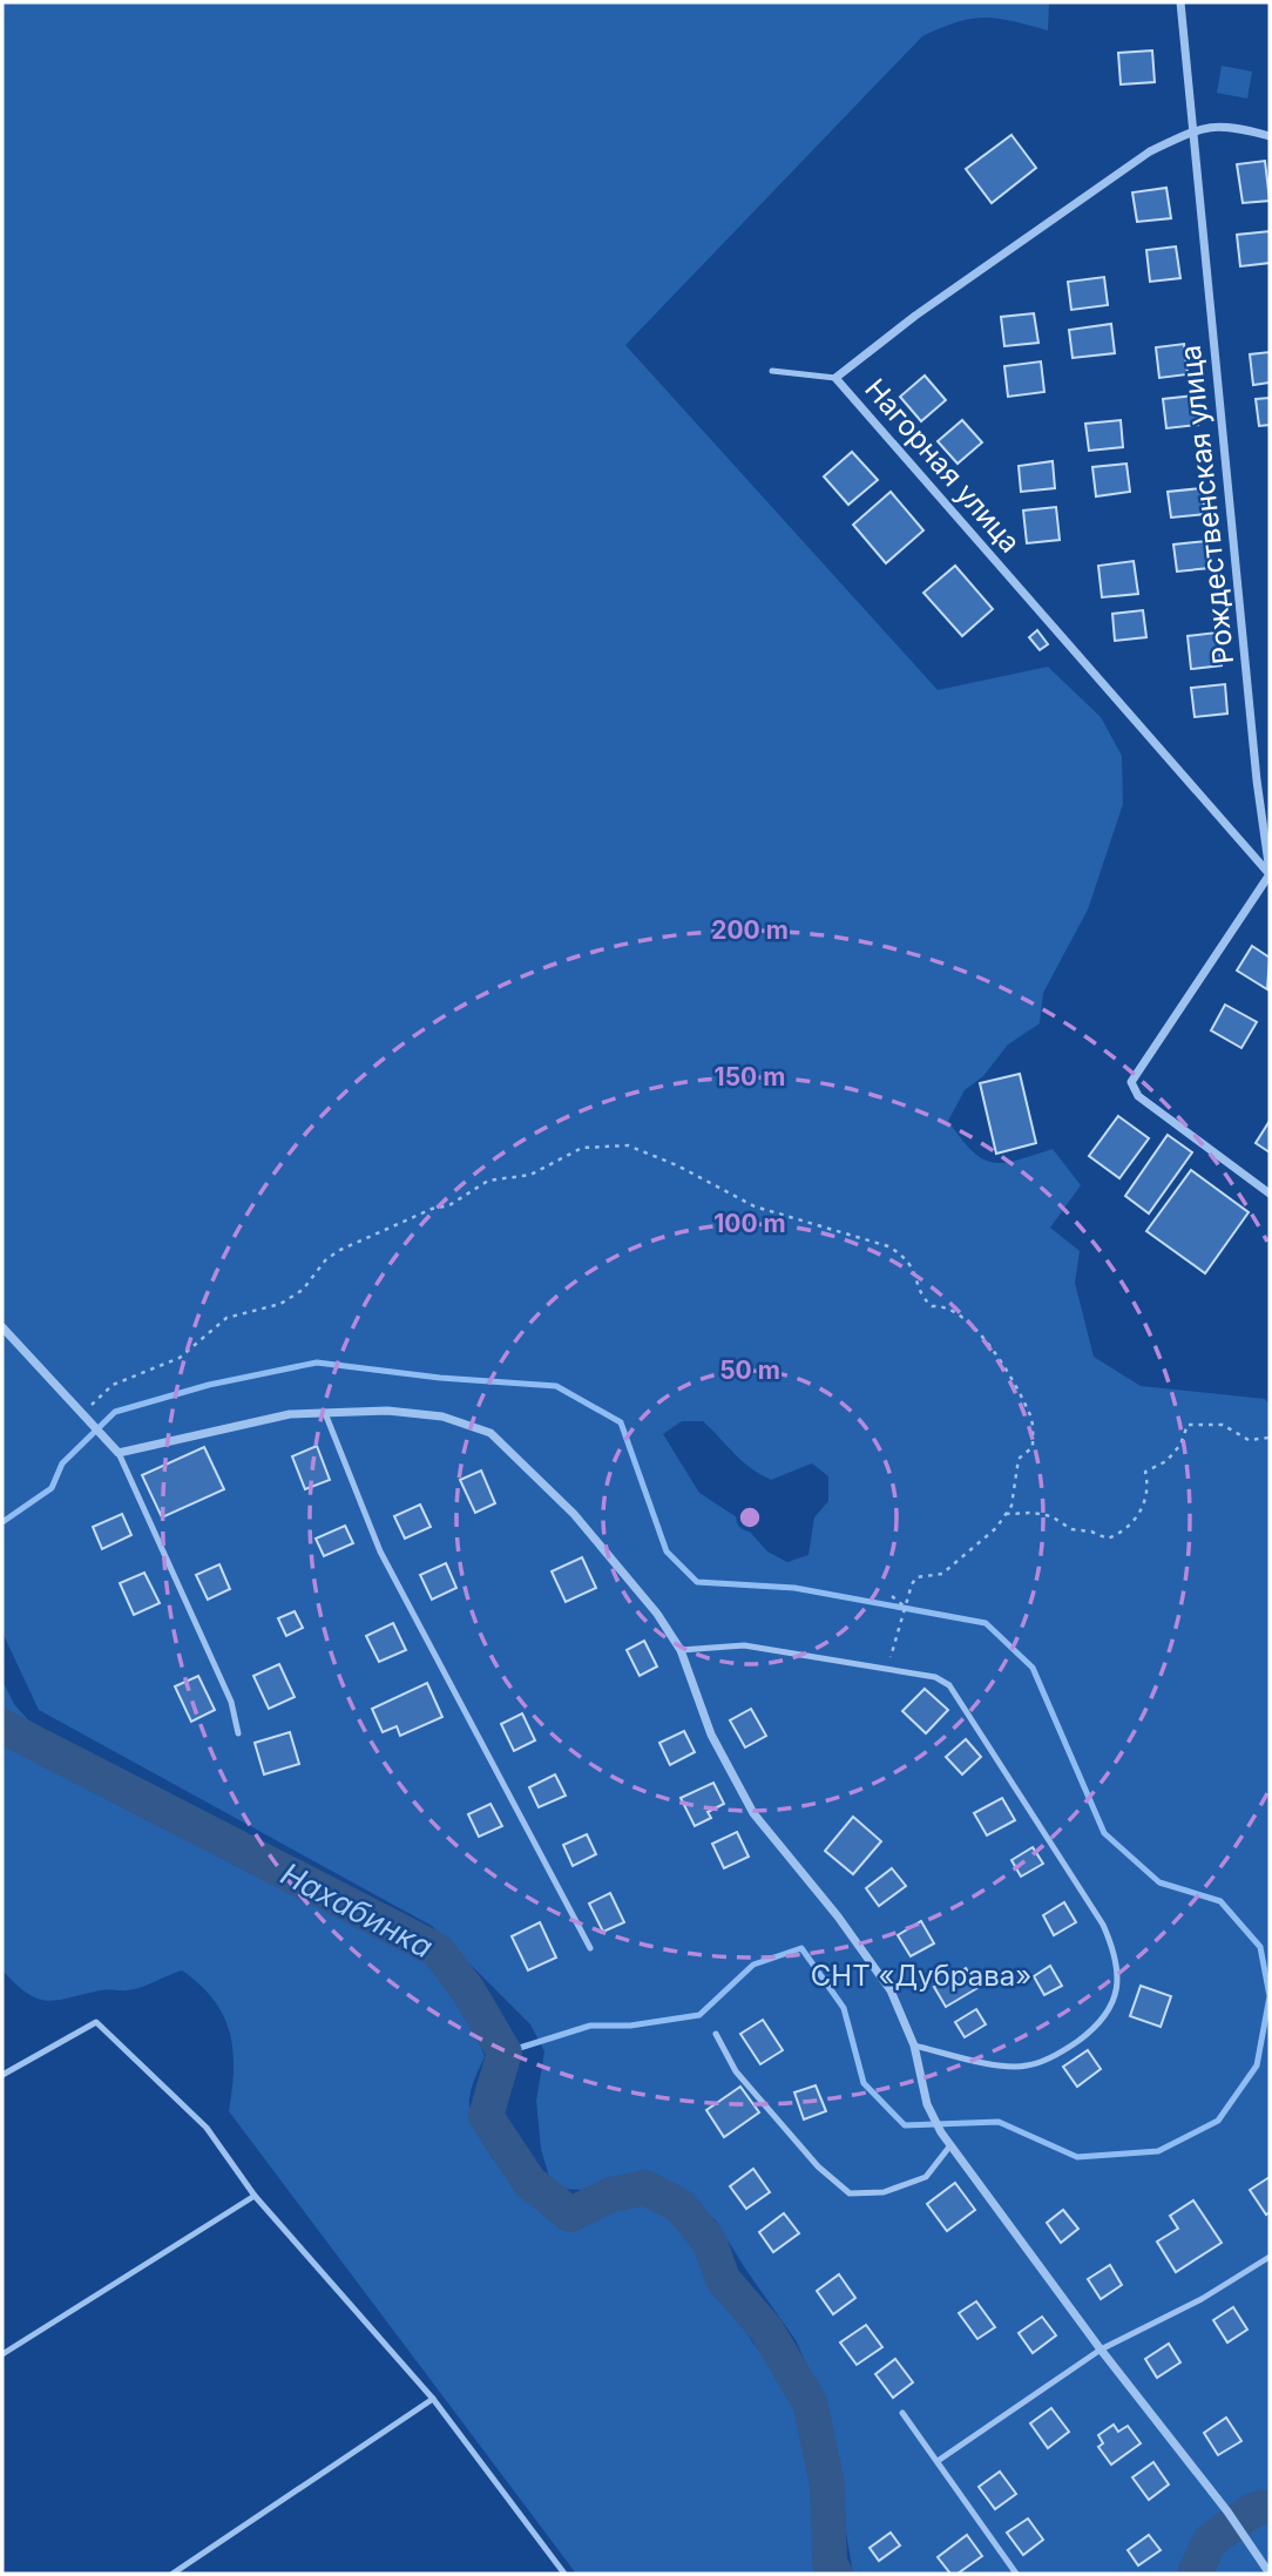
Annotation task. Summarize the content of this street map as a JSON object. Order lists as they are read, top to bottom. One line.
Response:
{"streets":{"street":["Нагорная улица","Рождественская улица"]},"crossings":[["Нагорная улица","Рождественская улица"]],"water":["Нахабинка"],"parks":["СНТ «Дубрава»"],"rings":["200 m","150 m","100 m","50 m"]}
